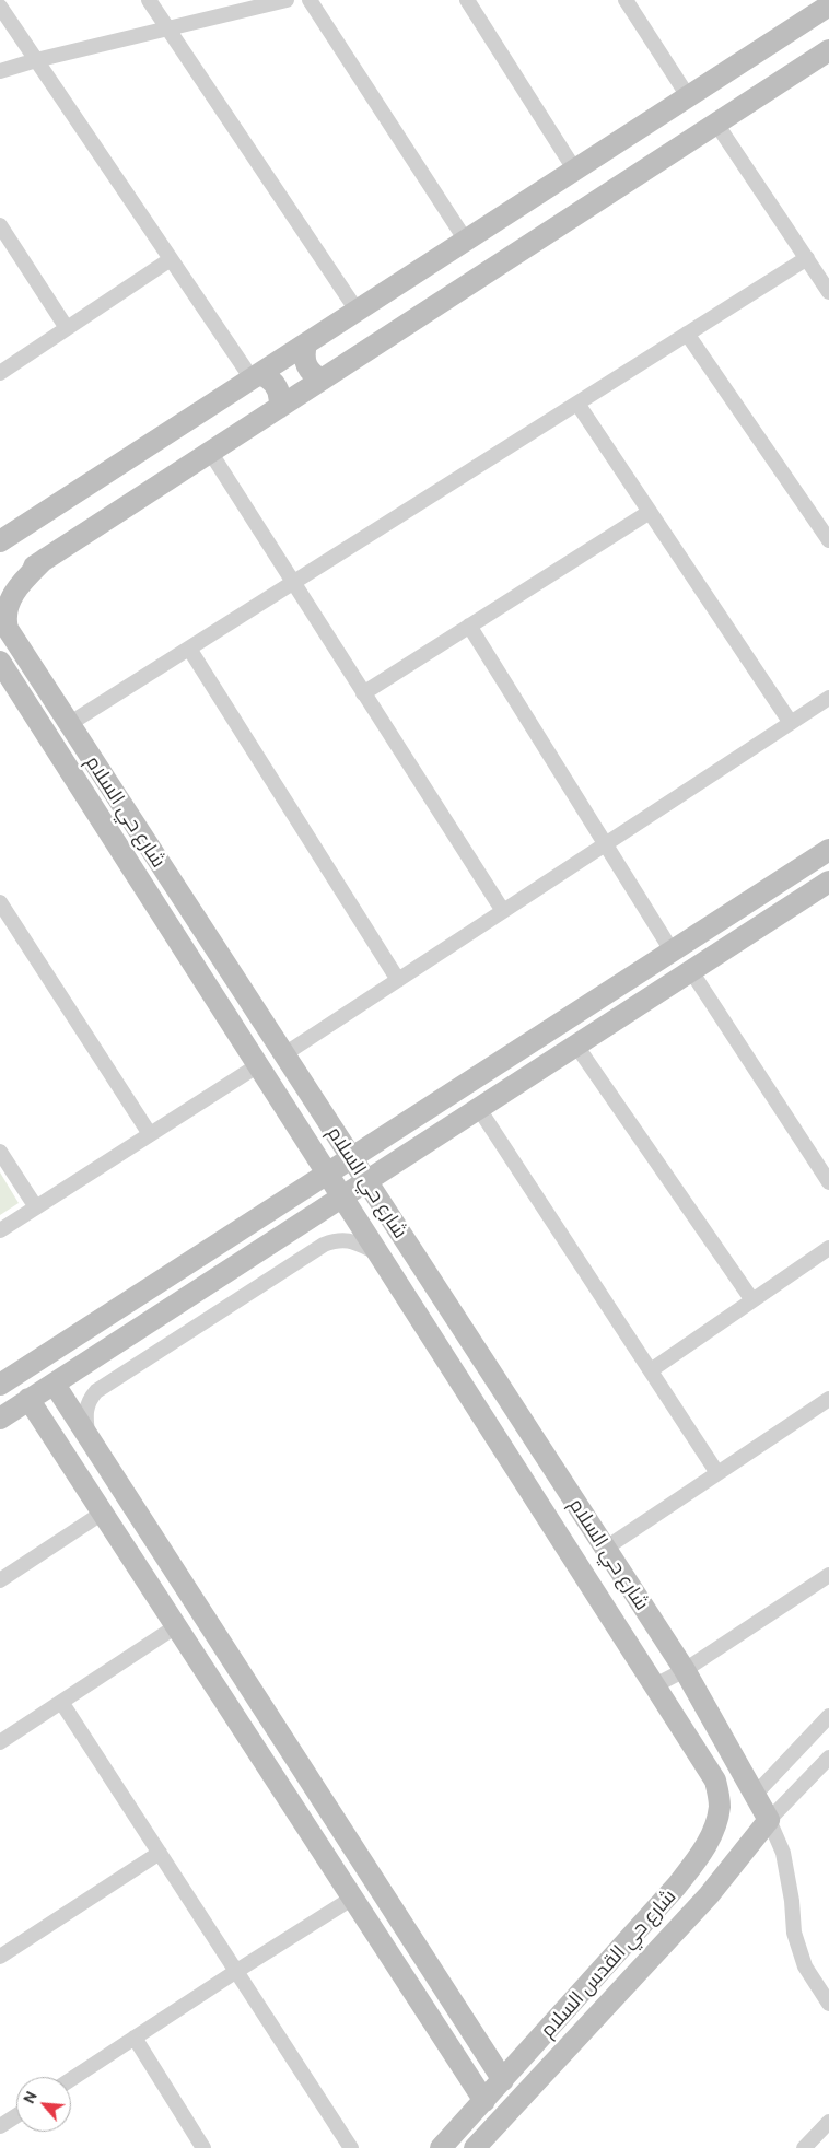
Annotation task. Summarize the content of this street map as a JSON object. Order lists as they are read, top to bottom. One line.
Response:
{"streets":{"main road":["شارع حي السلام","شارع حي القدس السلام"]},"north":"top left"}
